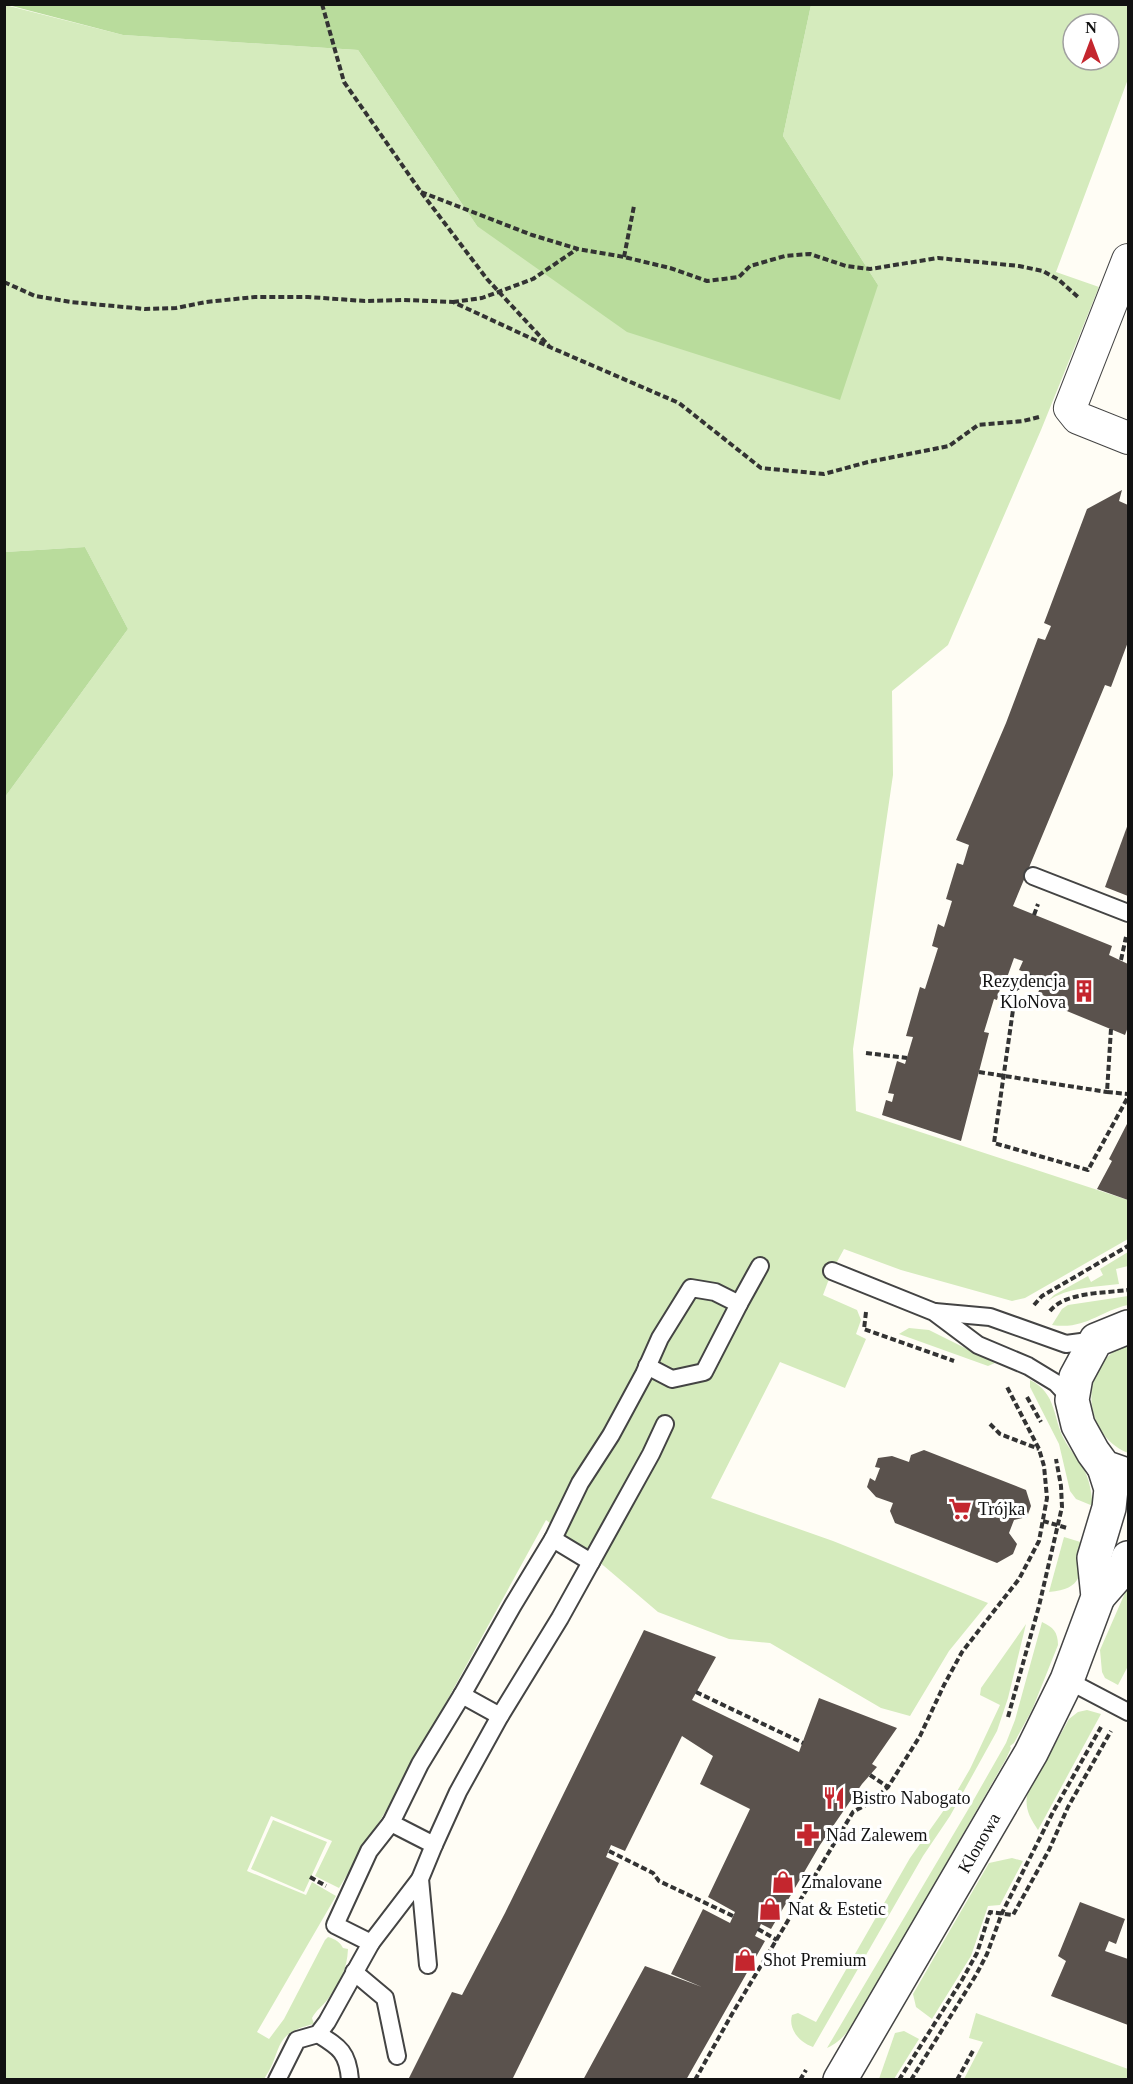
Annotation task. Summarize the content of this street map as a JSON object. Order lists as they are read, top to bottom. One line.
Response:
{"streets":{"street":["Klonowa"]},"places":{"building":["Rezydencja KloNova"],"supermarket":["Trójka"],"restaurant":["Bistro Nabogato"],"pharmacy":["Nad Zalewem"],"shop":["Zmalovane","Nat & Estetic","Shot Premium"]},"north":"top"}
